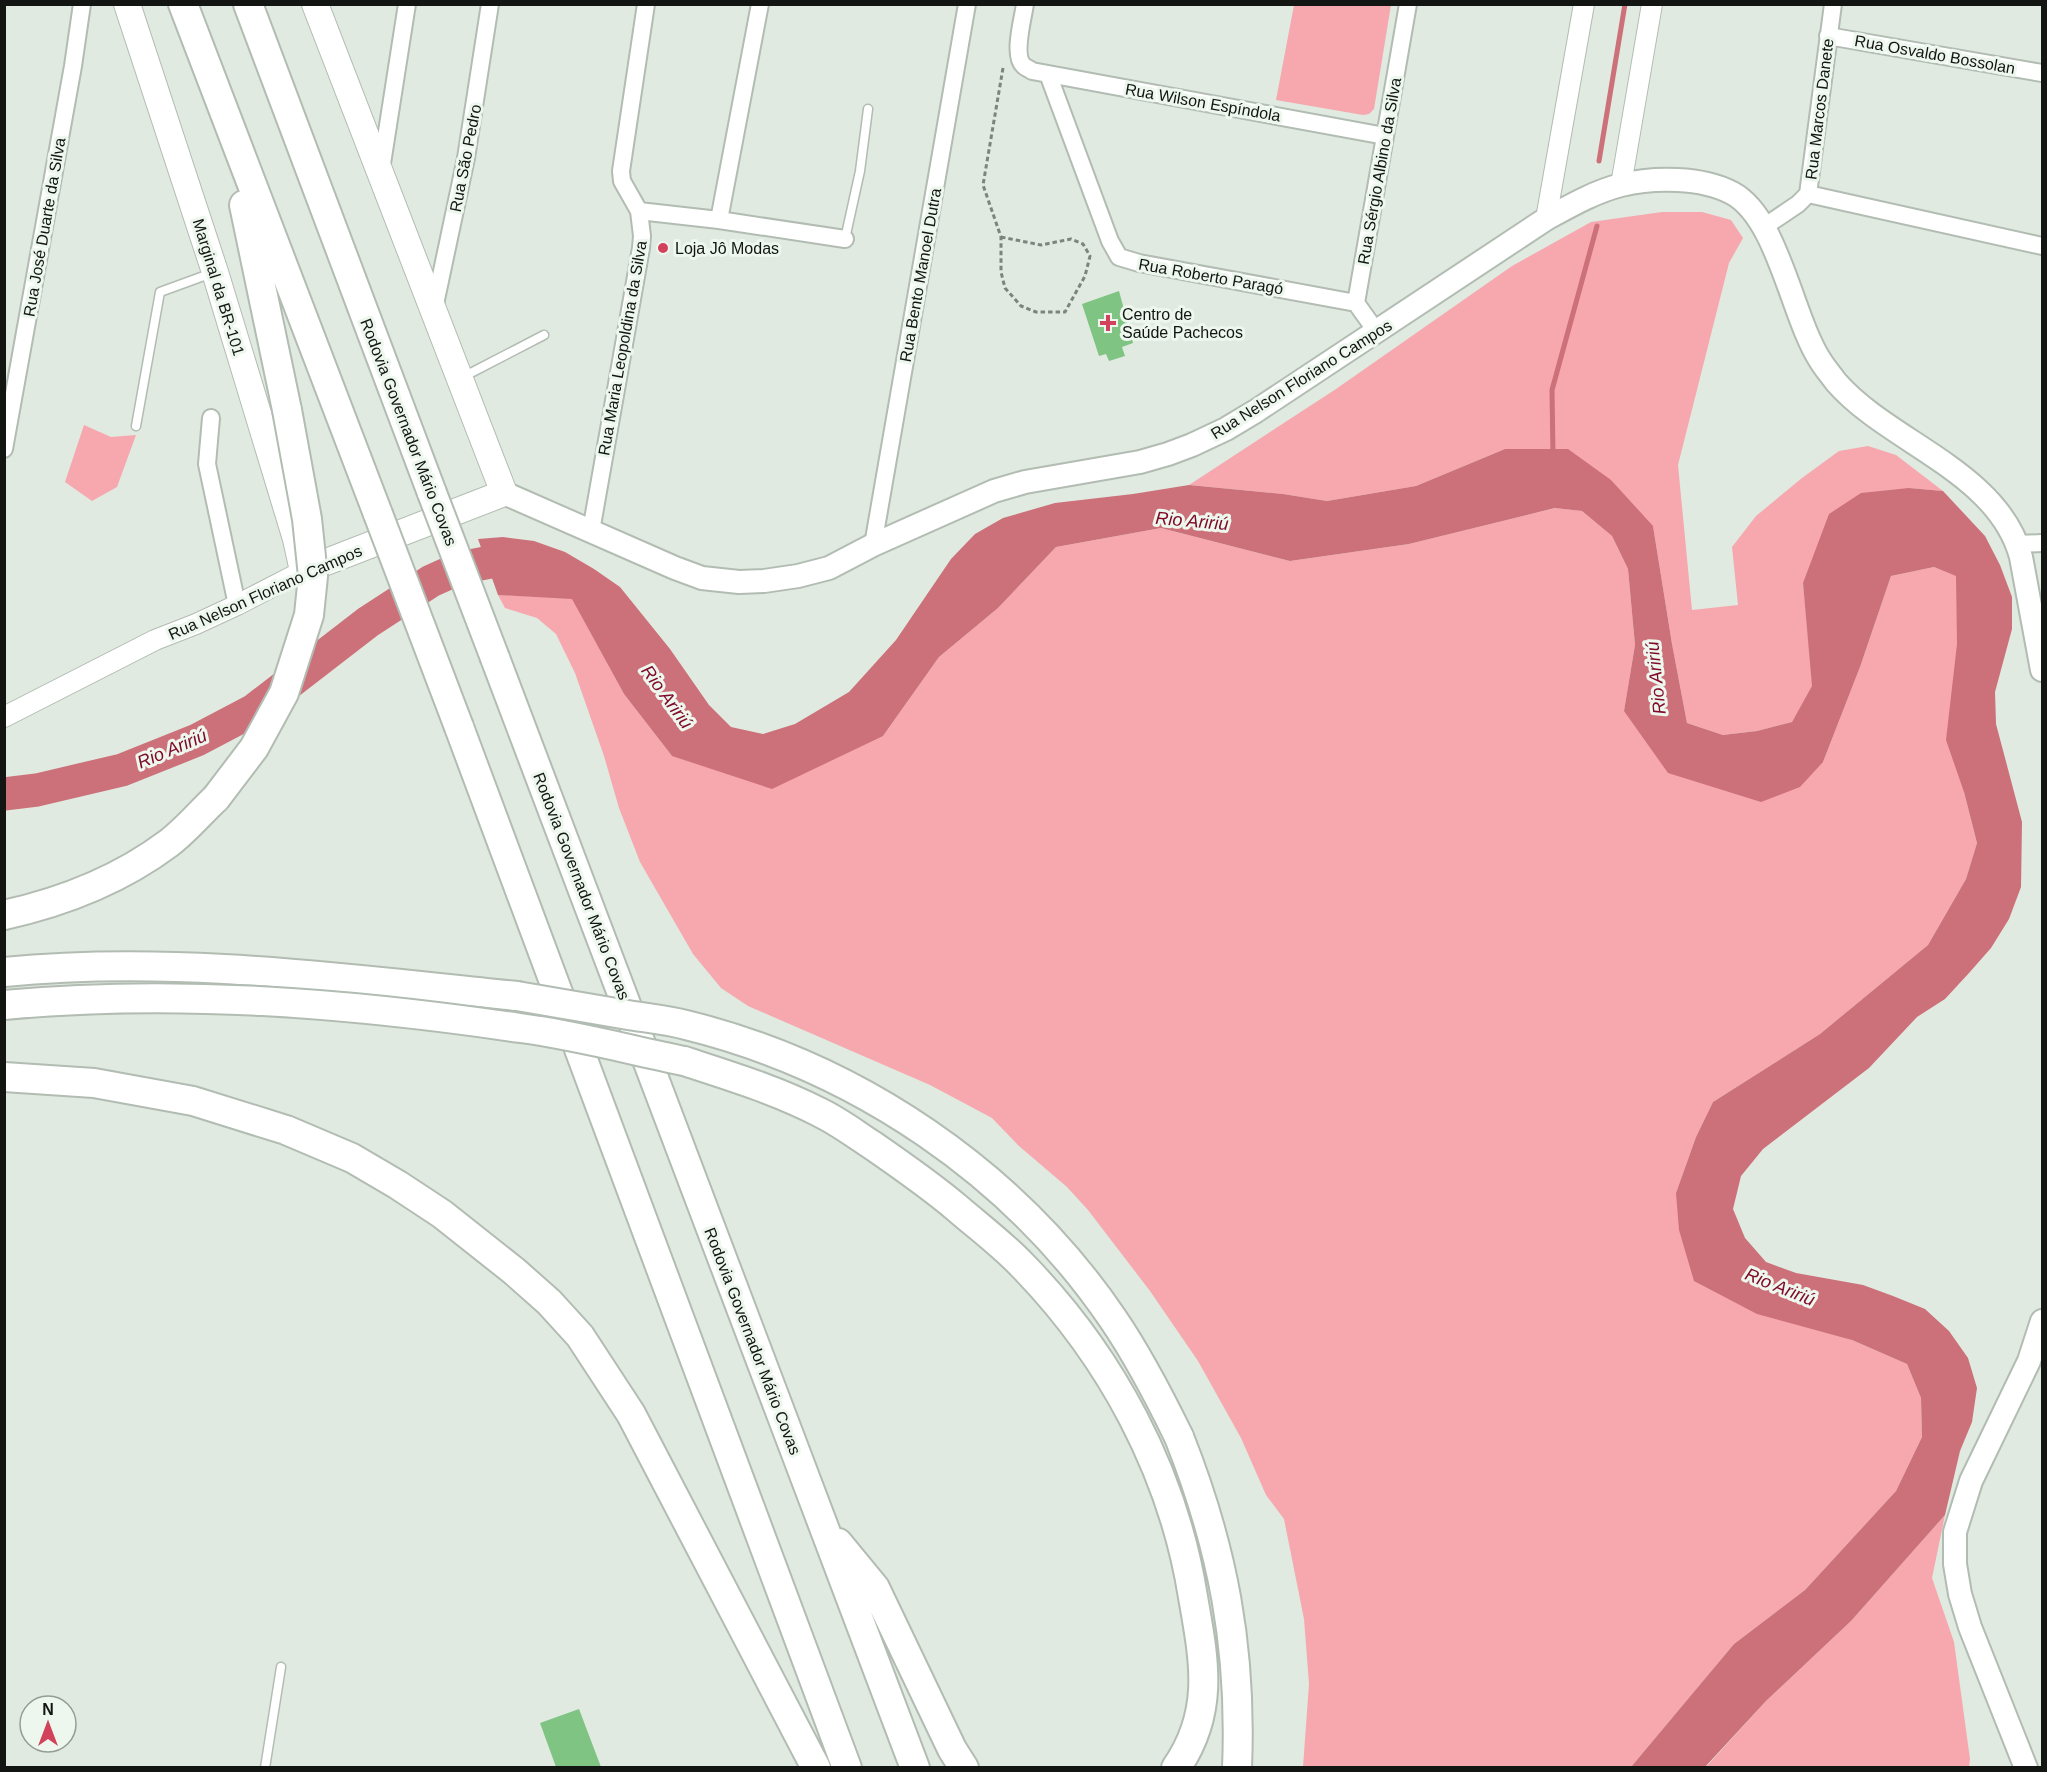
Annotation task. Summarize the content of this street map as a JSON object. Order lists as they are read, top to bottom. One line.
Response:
{"streets":{"highway":["Rodovia Governador Mário Covas"],"main road":["Marginal da BR-101","Rua Nelson Floriano Campos"],"street":["Rua Osvaldo Bossolan","Rua Wilson Espíndola","Rua Marcos Danete","Rua São Pedro","Rua Sérgio Albino da Silva","Rua José Duarte da Silva","Rua Bento Manoel Dutra","Rua Roberto Paragó","Rua Maria Leopoldina da Silva"]},"crossings":[["Rua Osvaldo Bossolan","Rua Marcos Danete"],["Rua Wilson Espíndola","Rua Sérgio Albino da Silva"],["Rua Wilson Espíndola","Rua Roberto Paragó"],["Rua Marcos Danete","Rua Nelson Floriano Campos"],["Rua Sérgio Albino da Silva","Rua Roberto Paragó"],["Rua Bento Manoel Dutra","Rua Nelson Floriano Campos"],["Marginal da BR-101","Rua Nelson Floriano Campos"],["Rua Maria Leopoldina da Silva","Rua Nelson Floriano Campos"]],"water":["Rio Aririú"],"places":{"other":["Loja Jô Modas"],"health":["Centro de Saúde Pachecos"]},"north":"top"}
